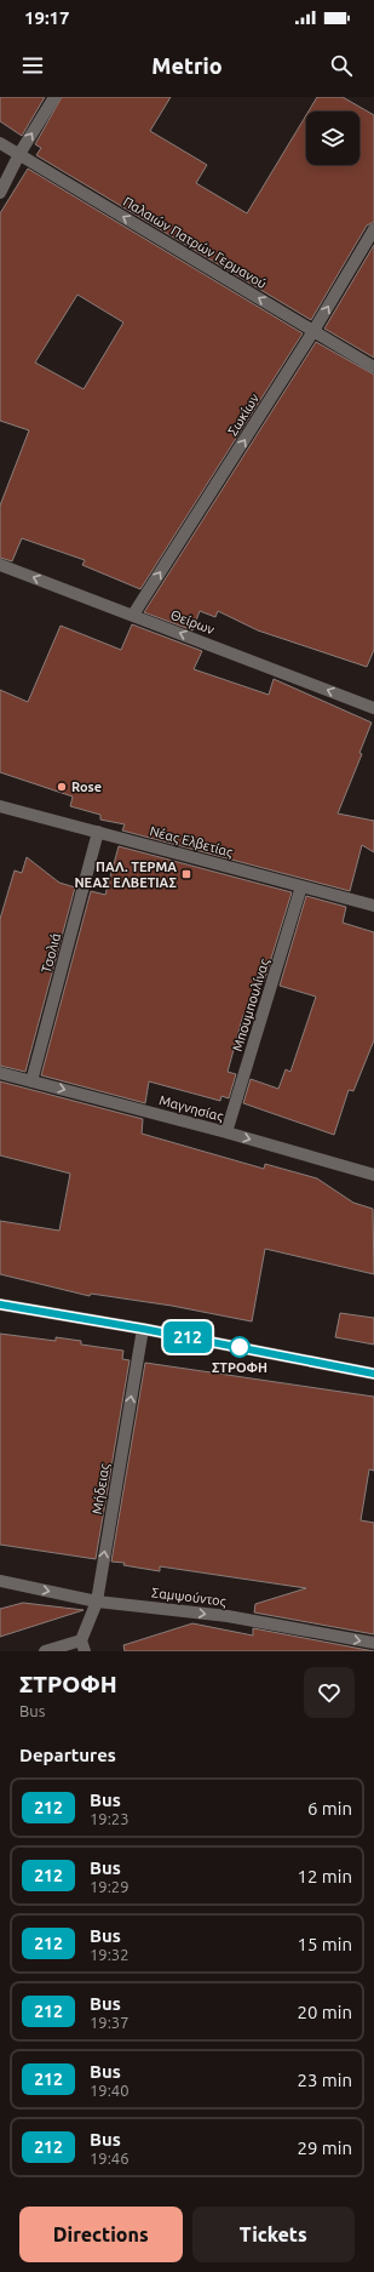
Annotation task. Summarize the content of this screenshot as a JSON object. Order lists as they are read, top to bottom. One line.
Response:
{"streets":{"street":["Παλαιών Πατρών Γερμανού","Σωκίων","Θείρων","Νέας Ελβετίας","Τσολιά","Μπουμπουλίνας","Μαγνησίας","Μήδειας","Σαμψούντος"]},"crossings":[["Παλαιών Πατρών Γερμανού","Σωκίων"],["Σωκίων","Θείρων"],["Νέας Ελβετίας","Τσολιά"],["Νέας Ελβετίας","Μπουμπουλίνας"],["Τσολιά","Μαγνησίας"],["Μπουμπουλίνας","Μαγνησίας"],["Μήδειας","Σαμψούντος"]],"one_way":["Παλαιών Πατρών Γερμανού","Σωκίων","Θείρων","Μαγνησίας","Μήδειας","Σαμψούντος"],"places":{"other":["Rose","ΣΤΡΟΦΗ"],"transit":["ΠΑΛ. ΤΕΡΜΑ ΝΕΑΣ ΕΛΒΕΤΙΑΣ"]},"lines":["bus line 212"],"page":{"status":"19:17","header":"Metrio","on_map":"212","heading":[["ΣΤΡΟΦΗ","Bus"],"Departures"],"list":[{"mark":"212","name":"Bus","note":"19:23","value":"6 min"},{"mark":"212","name":"Bus","note":"19:29","value":"12 min"},{"mark":"212","name":"Bus","note":"19:32","value":"15 min"},{"mark":"212","name":"Bus","note":"19:37","value":"20 min"},{"mark":"212","name":"Bus","note":"19:40","value":"23 min"},{"mark":"212","name":"Bus","note":"19:46","value":"29 min"}],"buttons":["Directions","Tickets"]}}
